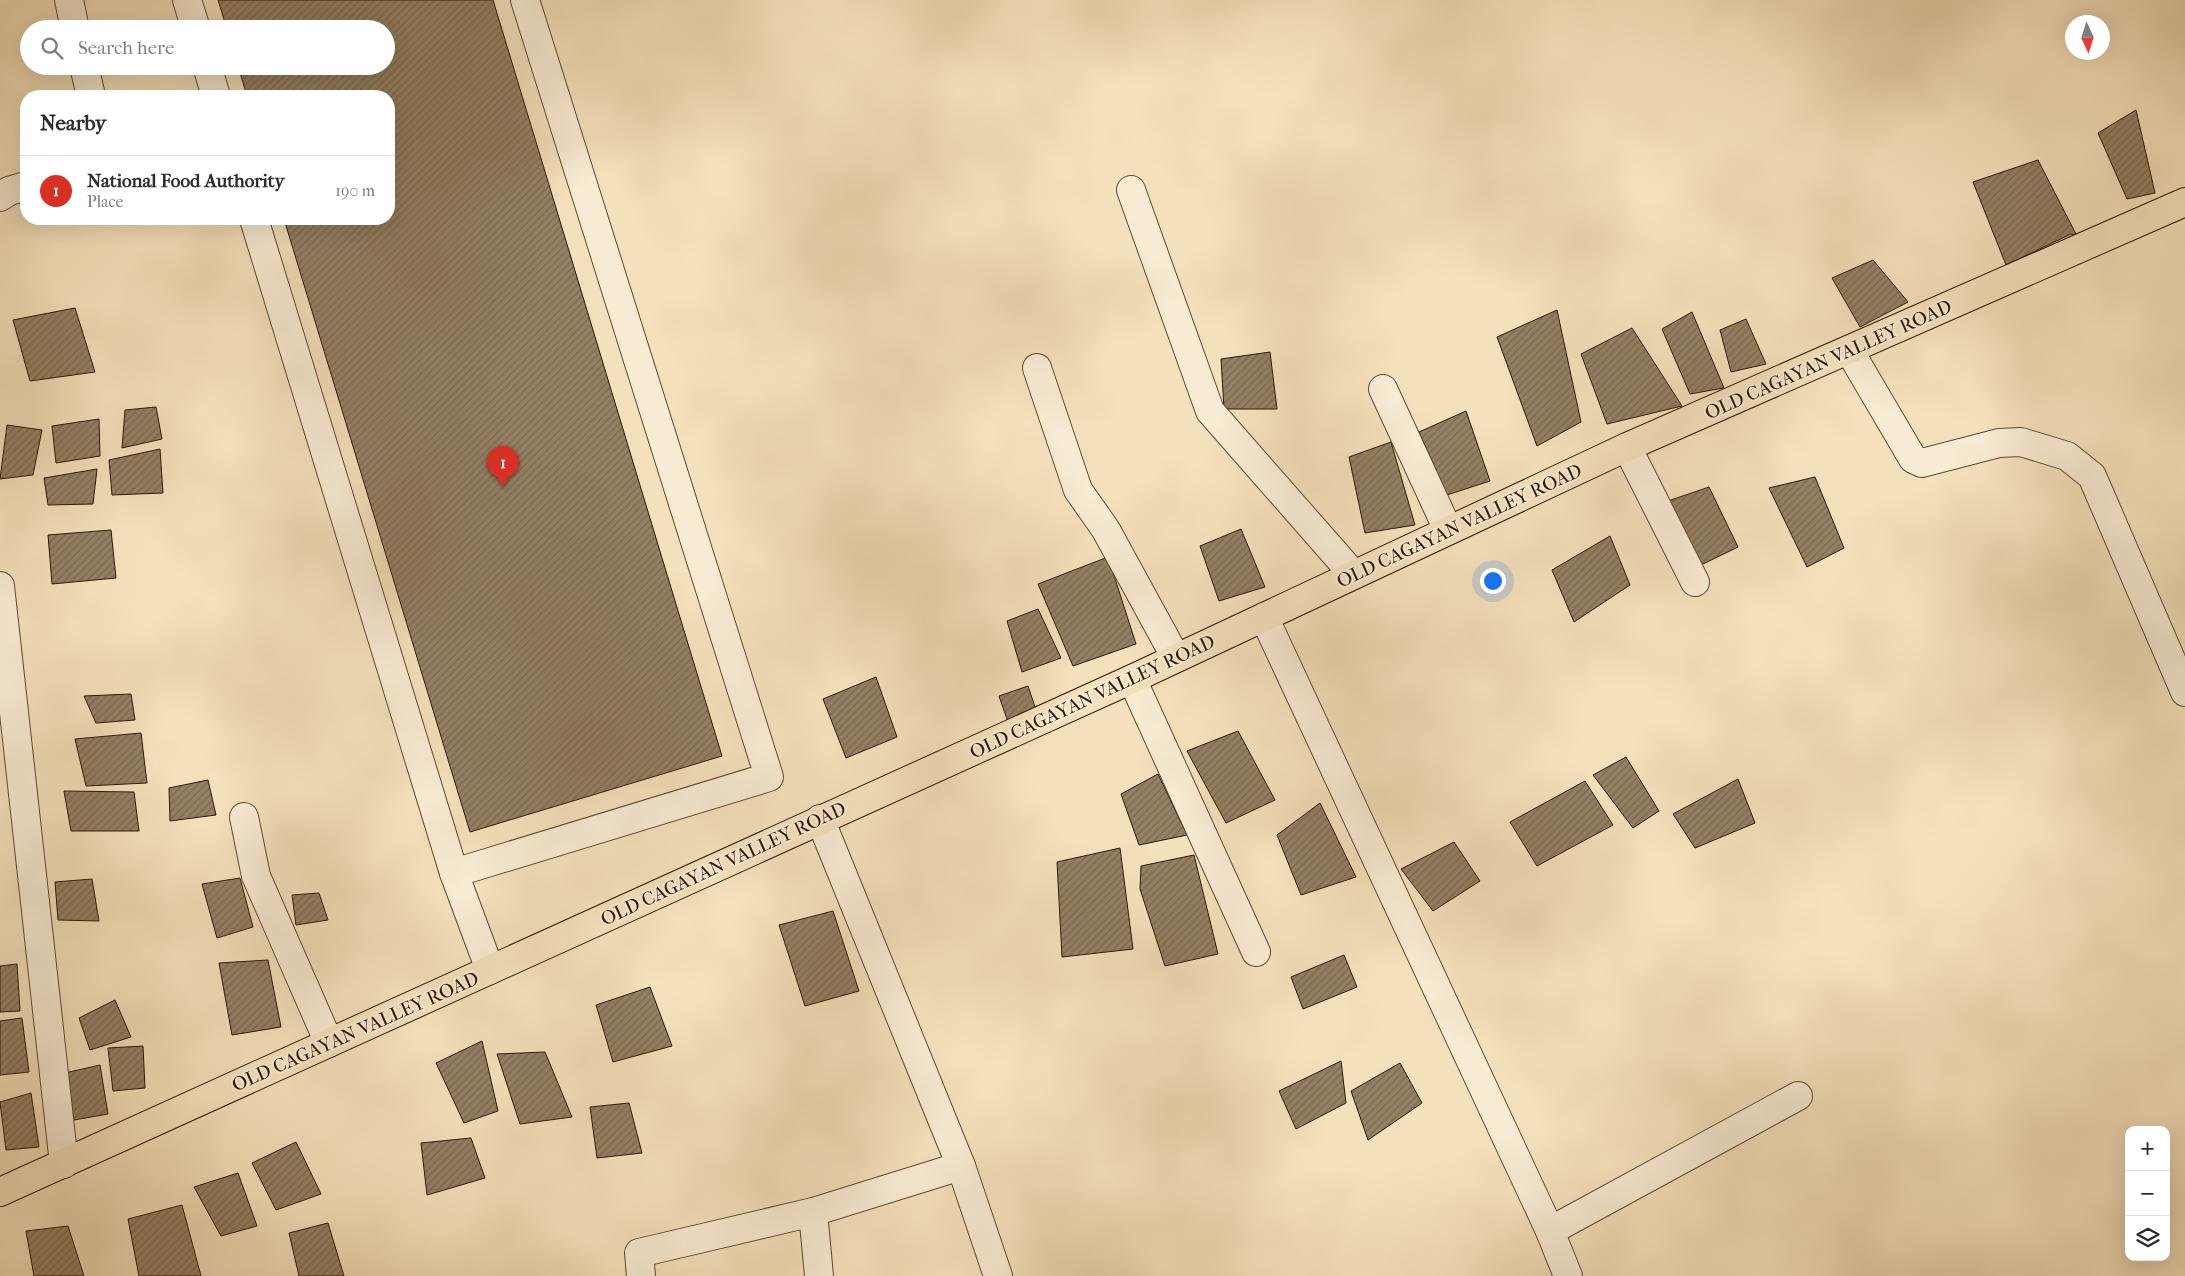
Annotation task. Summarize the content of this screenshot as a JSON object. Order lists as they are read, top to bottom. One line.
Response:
{"streets":{"main road":["OLD CAGAYAN VALLEY ROAD"]},"north":"bottom","page":{"search":"Search here","heading":"Nearby","list":[{"mark":"1","name":"National Food Authority","note":"Place","value":"190 m"}],"pins":"1","map_buttons":["+","−"]}}
